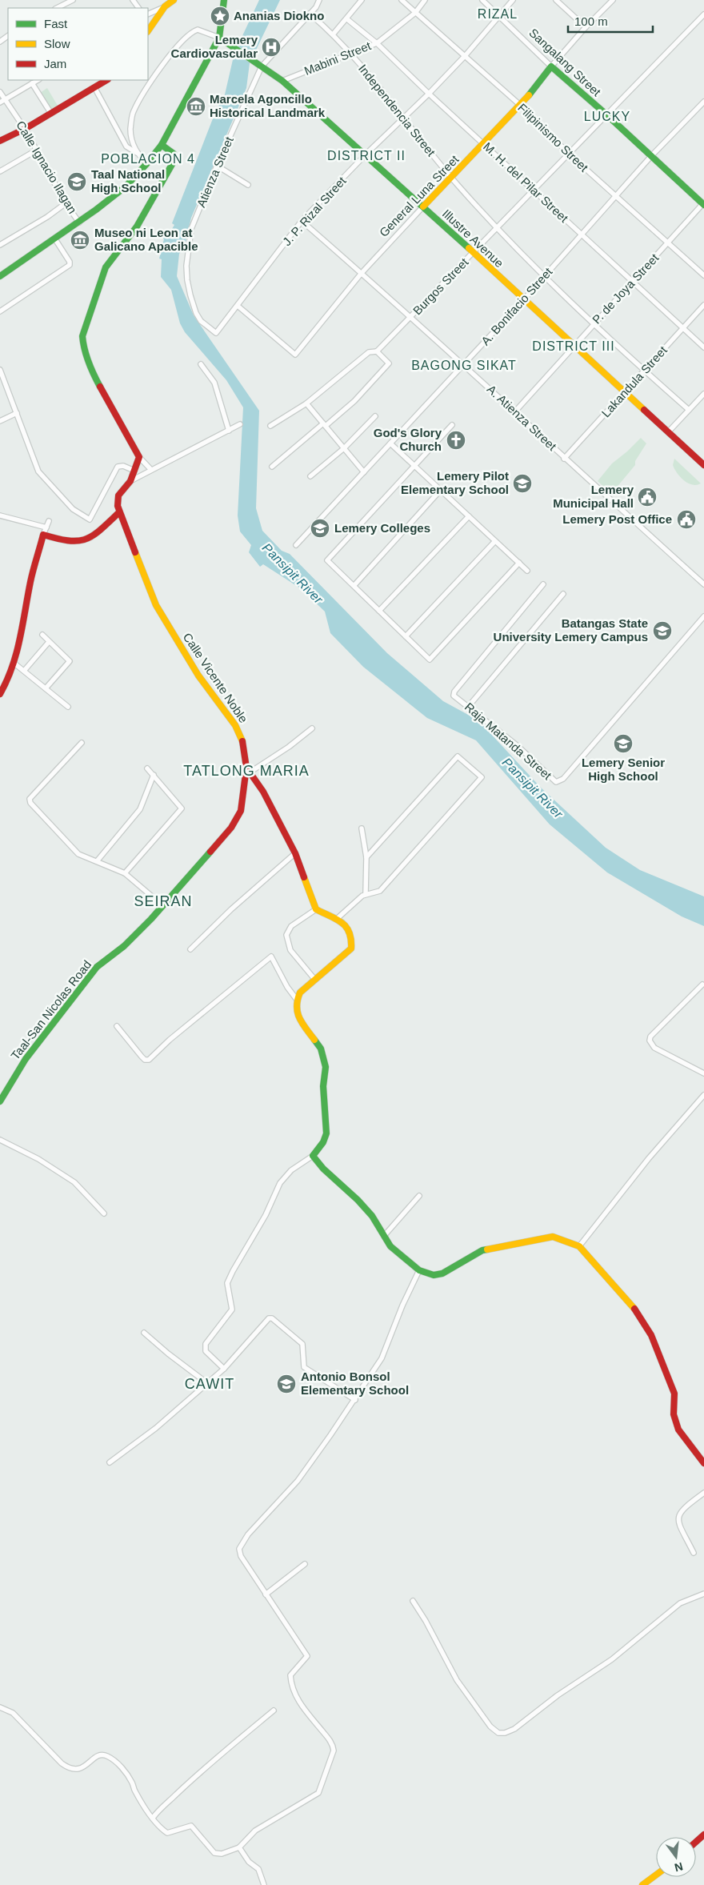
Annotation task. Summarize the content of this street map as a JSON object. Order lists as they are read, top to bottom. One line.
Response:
{"streets":{"main road":["Sangalang Street","General Luna Street","Illustre Avenue","Calle Vicente Noble","Taal-San Nicolas Road"],"street":["Mabini Street","Independencia Street","Filipinismo Street","Calle Ignacio Ilagan","Atienza Street","M. H. del Pilar Street","J. P. Rizal Street","Burgos Street","P. de Joya Street","A. Bonifacio Street","Lakandula Street","A. Atienza Street","Raja Matanda Street"]},"crossings":[["Mabini Street","Independencia Street"],["Mabini Street","Filipinismo Street"],["Mabini Street","M. H. del Pilar Street"],["Mabini Street","Illustre Avenue"],["Sangalang Street","General Luna Street"],["Sangalang Street","J. P. Rizal Street"],["Sangalang Street","Burgos Street"],["Sangalang Street","P. de Joya Street"],["Sangalang Street","A. Bonifacio Street"],["Independencia Street","Atienza Street"],["Independencia Street","General Luna Street"],["Independencia Street","J. P. Rizal Street"],["Independencia Street","Burgos Street"],["Independencia Street","P. de Joya Street"],["Independencia Street","A. Bonifacio Street"],["Independencia Street","Lakandula Street"],["Filipinismo Street","General Luna Street"],["Filipinismo Street","J. P. Rizal Street"],["Filipinismo Street","Burgos Street"],["Filipinismo Street","P. de Joya Street"],["Filipinismo Street","A. Bonifacio Street"],["Atienza Street","General Luna Street"],["Atienza Street","J. P. Rizal Street"],["Atienza Street","Illustre Avenue"],["M. H. del Pilar Street","General Luna Street"],["M. H. del Pilar Street","J. P. Rizal Street"],["M. H. del Pilar Street","Burgos Street"],["M. H. del Pilar Street","P. de Joya Street"],["M. H. del Pilar Street","A. Bonifacio Street"],["M. H. del Pilar Street","Lakandula Street"],["General Luna Street","J. P. Rizal Street"],["General Luna Street","Illustre Avenue"],["General Luna Street","A. Atienza Street"],["J. P. Rizal Street","Illustre Avenue"],["J. P. Rizal Street","A. Atienza Street"],["Illustre Avenue","Burgos Street"],["Illustre Avenue","P. de Joya Street"],["Illustre Avenue","A. Bonifacio Street"],["Illustre Avenue","Lakandula Street"],["Burgos Street","A. Atienza Street"],["P. de Joya Street","A. Atienza Street"],["A. Bonifacio Street","A. Atienza Street"],["Lakandula Street","A. Atienza Street"],["Calle Vicente Noble","Taal-San Nicolas Road"]],"districts":["RIZAL","LUCKY","DISTRICT II","POBLACION 4","DISTRICT III","BAGONG SIKAT","TATLONG MARIA","SEIRAN","CAWIT"],"water":["Pansipit River"],"places":{"place":["Ananias Diokno"],"hospital":["Lemery Cardiovascular"],"museum":["Marcela Agoncillo Historical Landmark","Museo ni Leon at Galicano Apacible"],"school or university":["Taal National High School","Lemery Pilot Elementary School","Lemery Colleges","Batangas State University Lemery Campus","Lemery Senior High School","Antonio Bonsol Elementary School"],"church":["God's Glory Church"],"public building":["Lemery Municipal Hall","Lemery Post Office"]},"legend":["Fast","Slow","Jam"],"scale_bar":"100 m","north":"bottom"}
